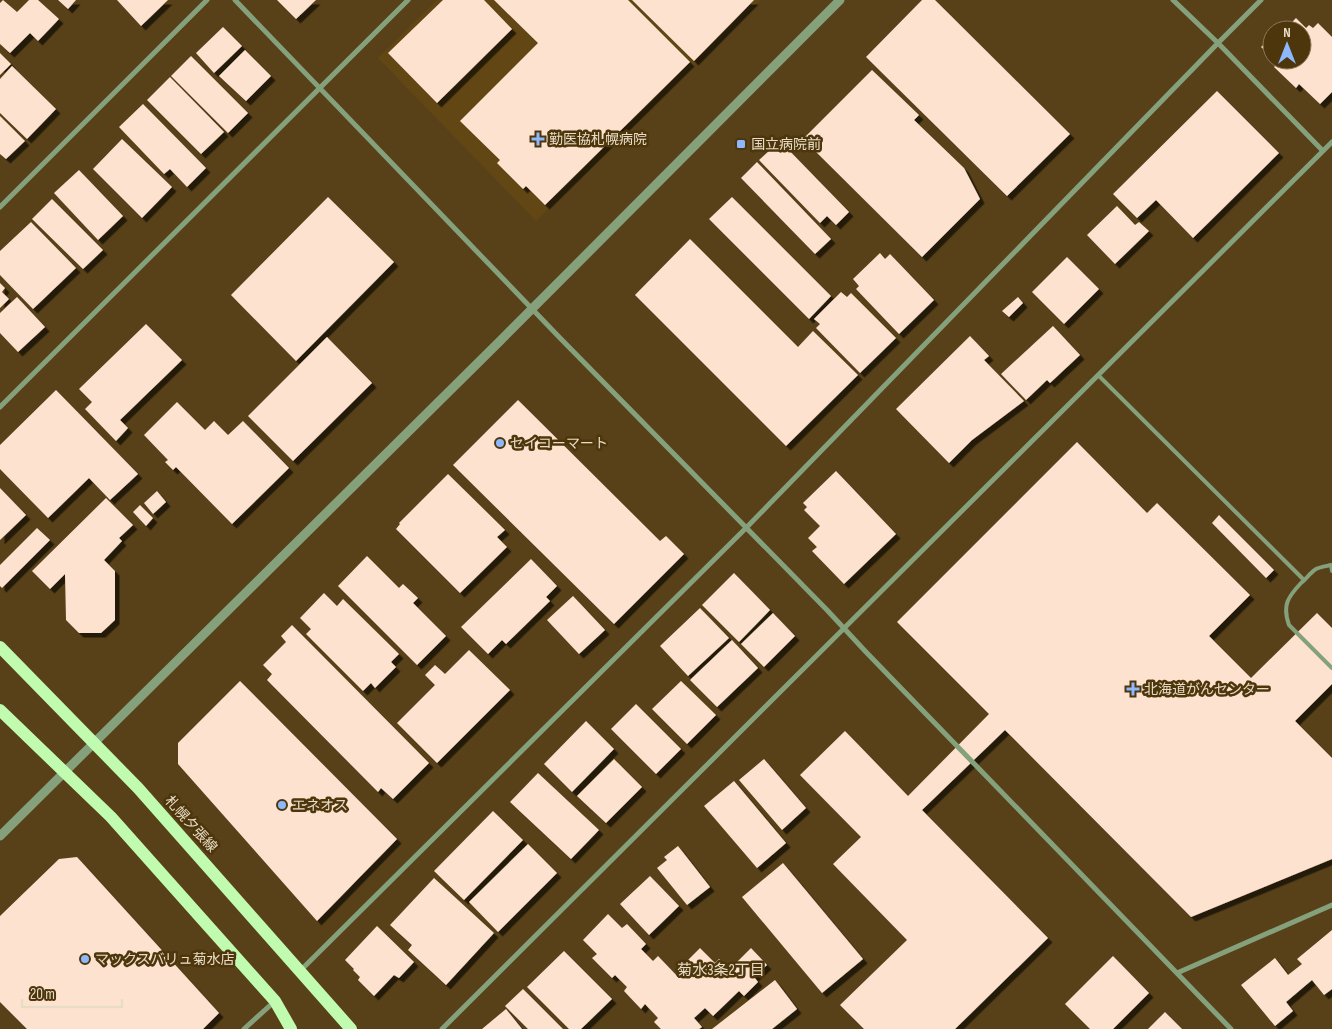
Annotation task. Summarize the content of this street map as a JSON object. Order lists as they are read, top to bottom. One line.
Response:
{"streets":{"main road":["札幌夕張線"]},"districts":["菊水3条2丁目"],"places":{"health":["勤医協札幌病院","北海道がんセンター"],"transit":["国立病院前"],"other":["セイコーマート","エネオス","マックスバリュ菊水店"]},"scale_bar":"20 m","north":"top"}
